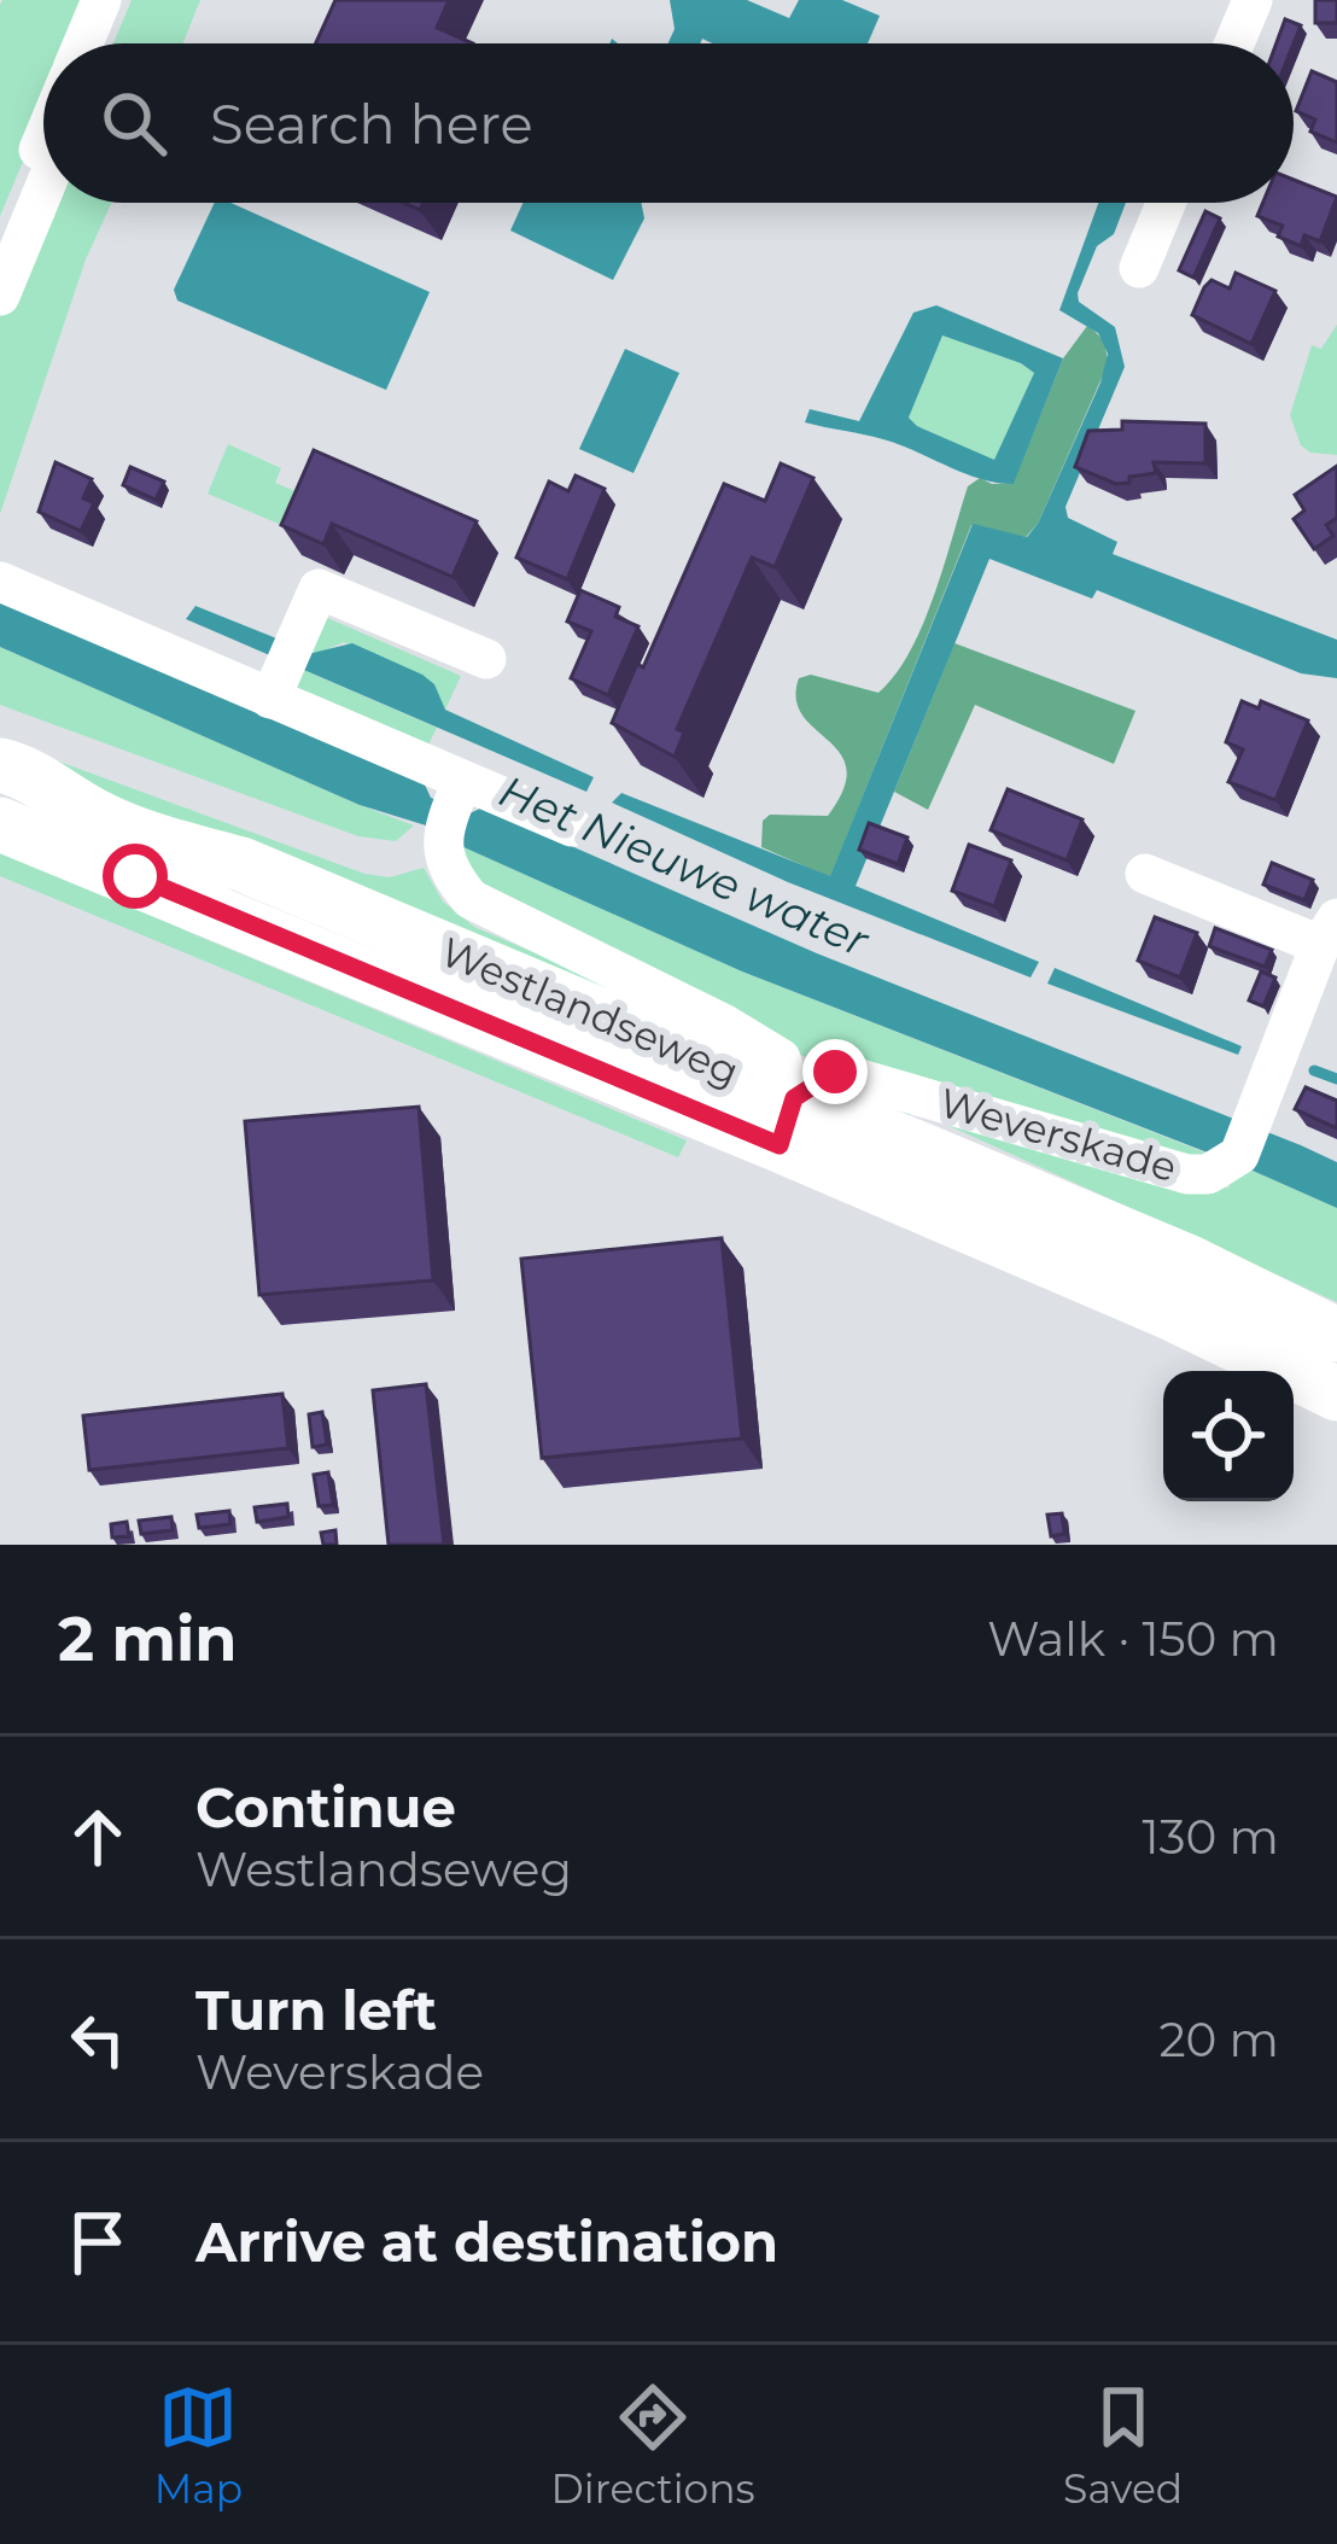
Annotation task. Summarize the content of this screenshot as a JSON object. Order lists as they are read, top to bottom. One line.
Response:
{"streets":{"main road":["Westlandseweg"],"street":["Weverskade"]},"crossings":[["Westlandseweg","Weverskade"]],"water":["Het Nieuwe water"],"page":{"search":"Search here","heading":["2 min","Walk · 150 m"],"list":[["Continue","Westlandseweg","130 m"],["Turn left","Weverskade","20 m"],"Arrive at destination"],"nav":["Map","Directions","Saved"]}}
